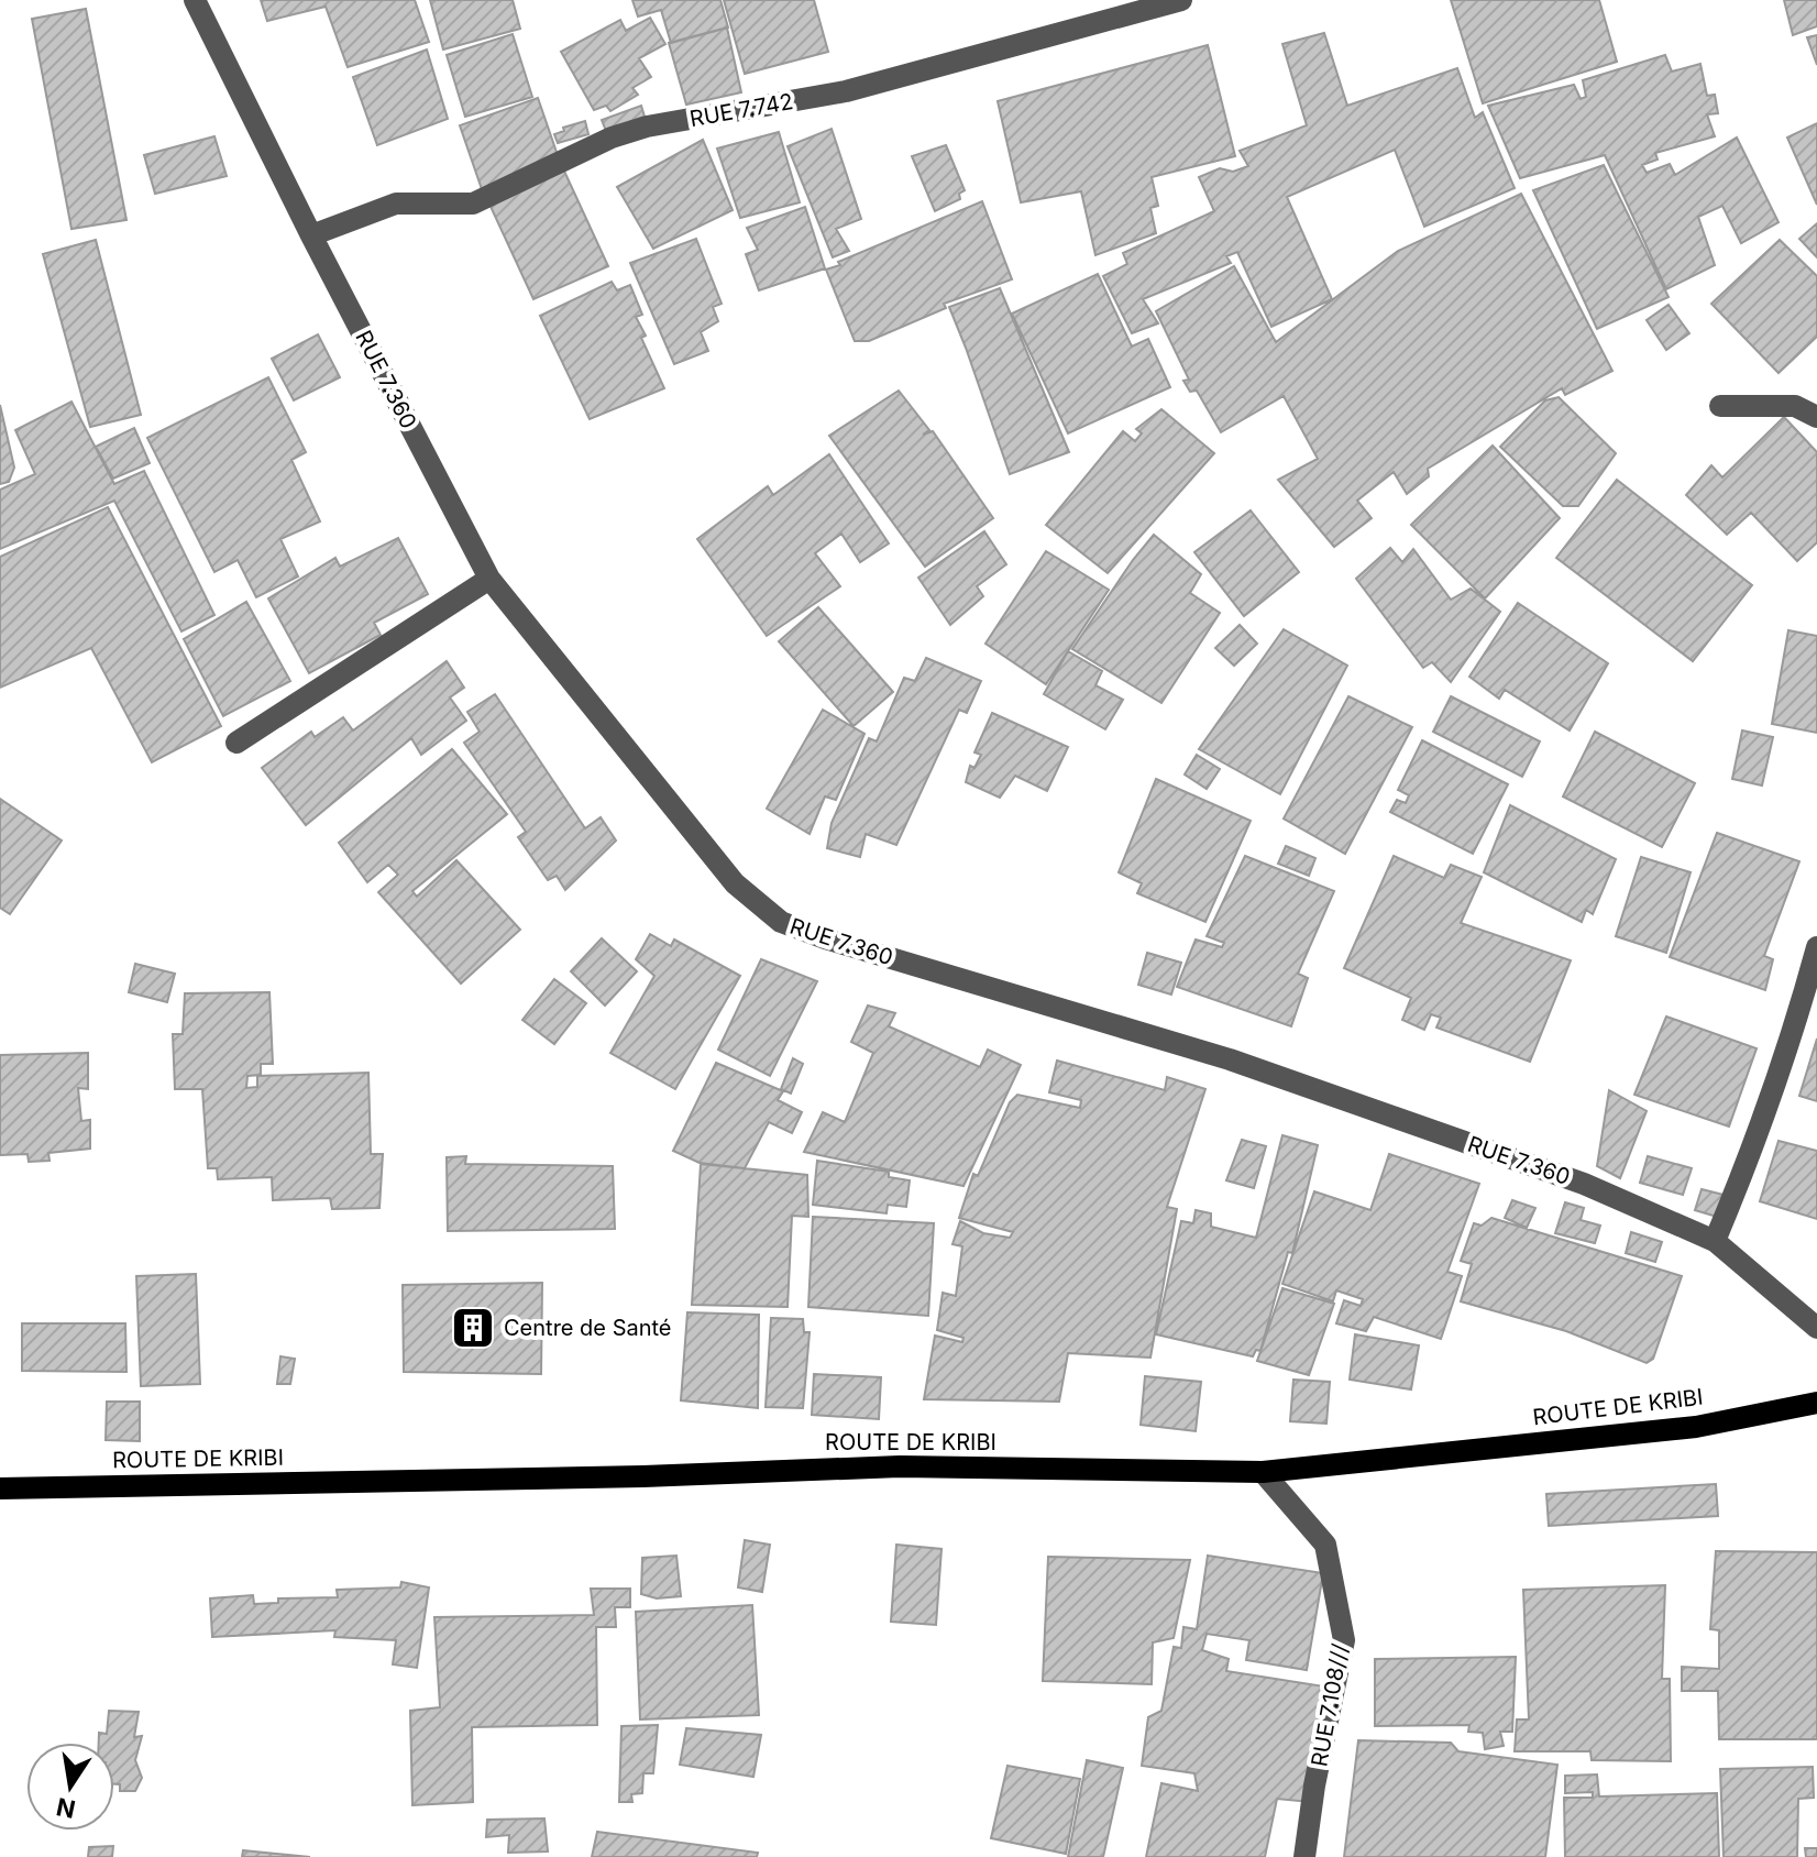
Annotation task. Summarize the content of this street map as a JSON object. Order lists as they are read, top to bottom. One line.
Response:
{"streets":{"main road":["ROUTE DE KRIBI"],"street":["RUE 7.742","RUE 7.360","RUE 7.108///"]},"crossings":[["RUE 7.742","RUE 7.360"],["ROUTE DE KRIBI","RUE 7.108///"]],"places":{"building":["Centre de Santé"]},"north":"bottom"}
